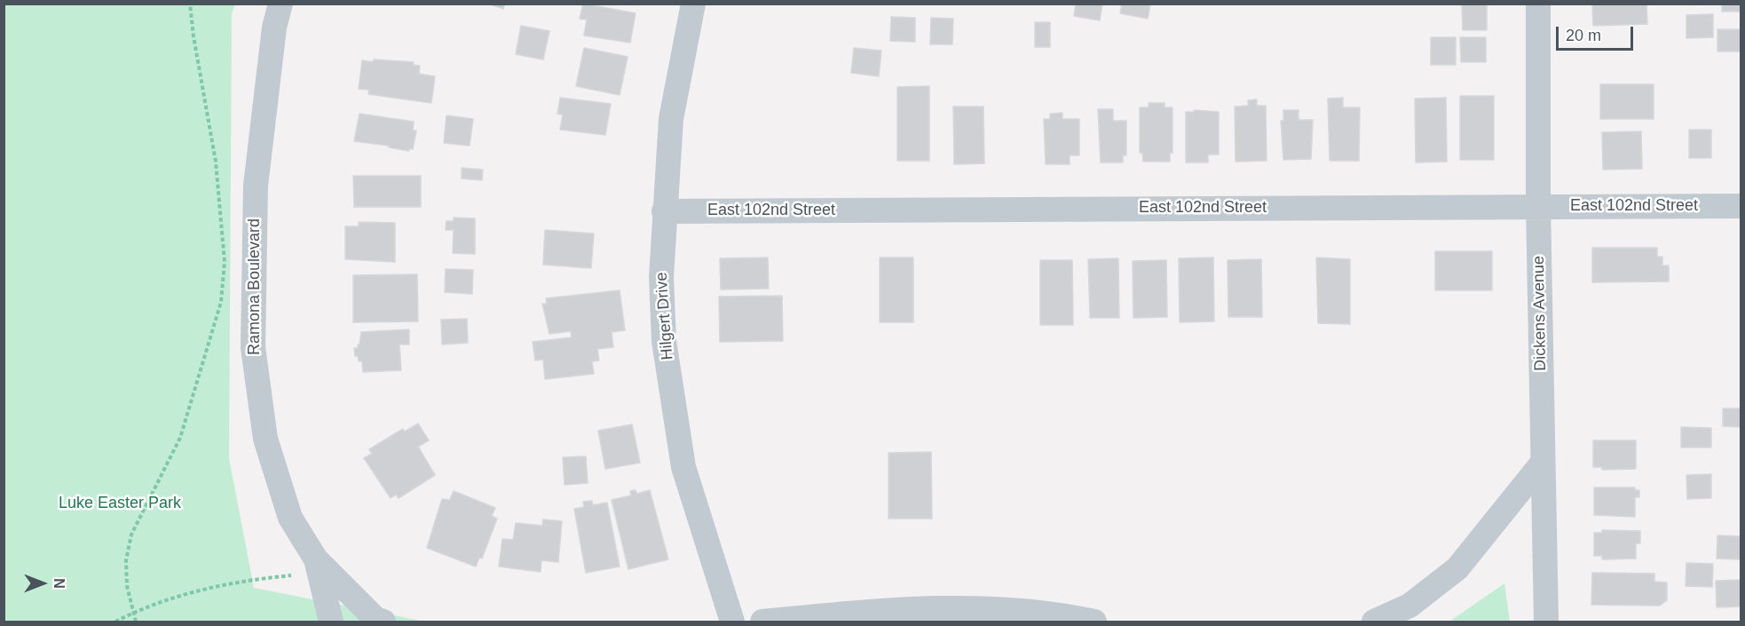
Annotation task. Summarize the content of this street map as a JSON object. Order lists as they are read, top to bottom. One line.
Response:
{"streets":{"street":["East 102nd Street","Ramona Boulevard","Dickens Avenue","Hilgert Drive"]},"crossings":[["East 102nd Street","Dickens Avenue"],["East 102nd Street","Hilgert Drive"]],"parks":["Luke Easter Park"],"scale_bar":"20 m","north":"right"}
